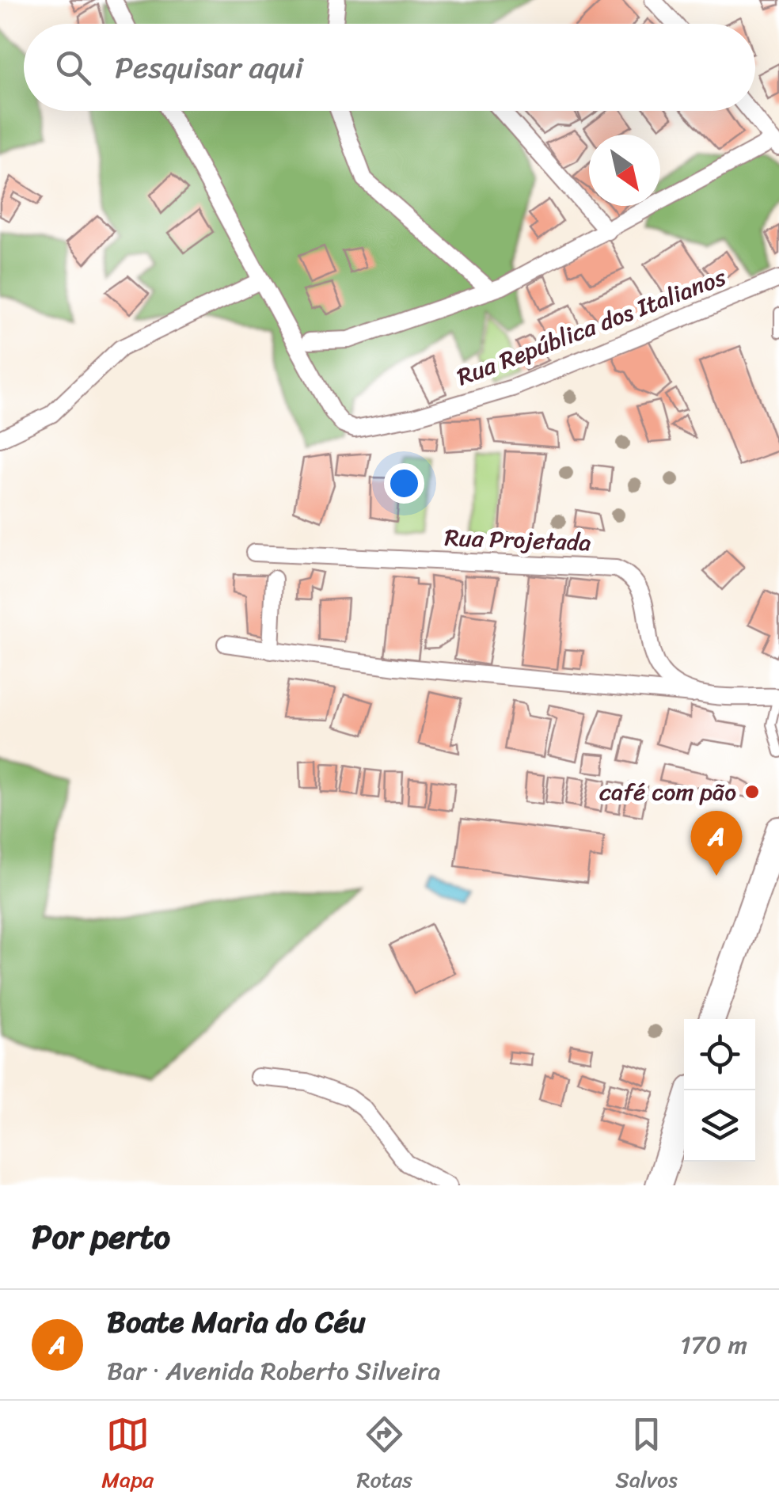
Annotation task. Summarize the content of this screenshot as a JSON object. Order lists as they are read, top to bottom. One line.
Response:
{"streets":{"street":["Rua República dos Italianos","Rua Projetada"]},"places":["café com pão"],"north":"bottom right","page":{"search":"Pesquisar aqui","pins":"A","heading":"Por perto","list":[{"mark":"A","name":"Boate Maria do Céu","note":"Bar · Avenida Roberto Silveira","value":"170 m"}],"nav":["Mapa","Rotas","Salvos"]}}
